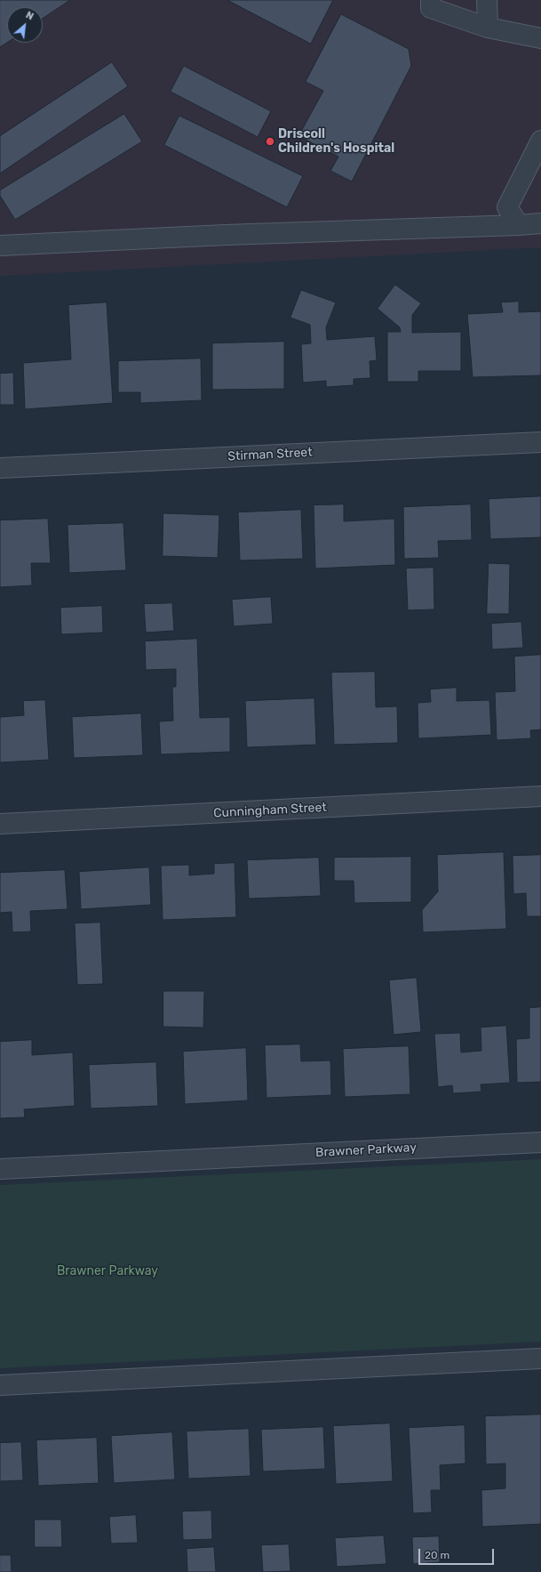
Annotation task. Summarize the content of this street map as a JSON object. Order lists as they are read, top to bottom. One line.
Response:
{"streets":{"street":["Stirman Street","Cunningham Street","Brawner Parkway"]},"parks":["Brawner Parkway"],"places":["Driscoll Children's Hospital"],"scale_bar":"20 m","north":"top right"}
